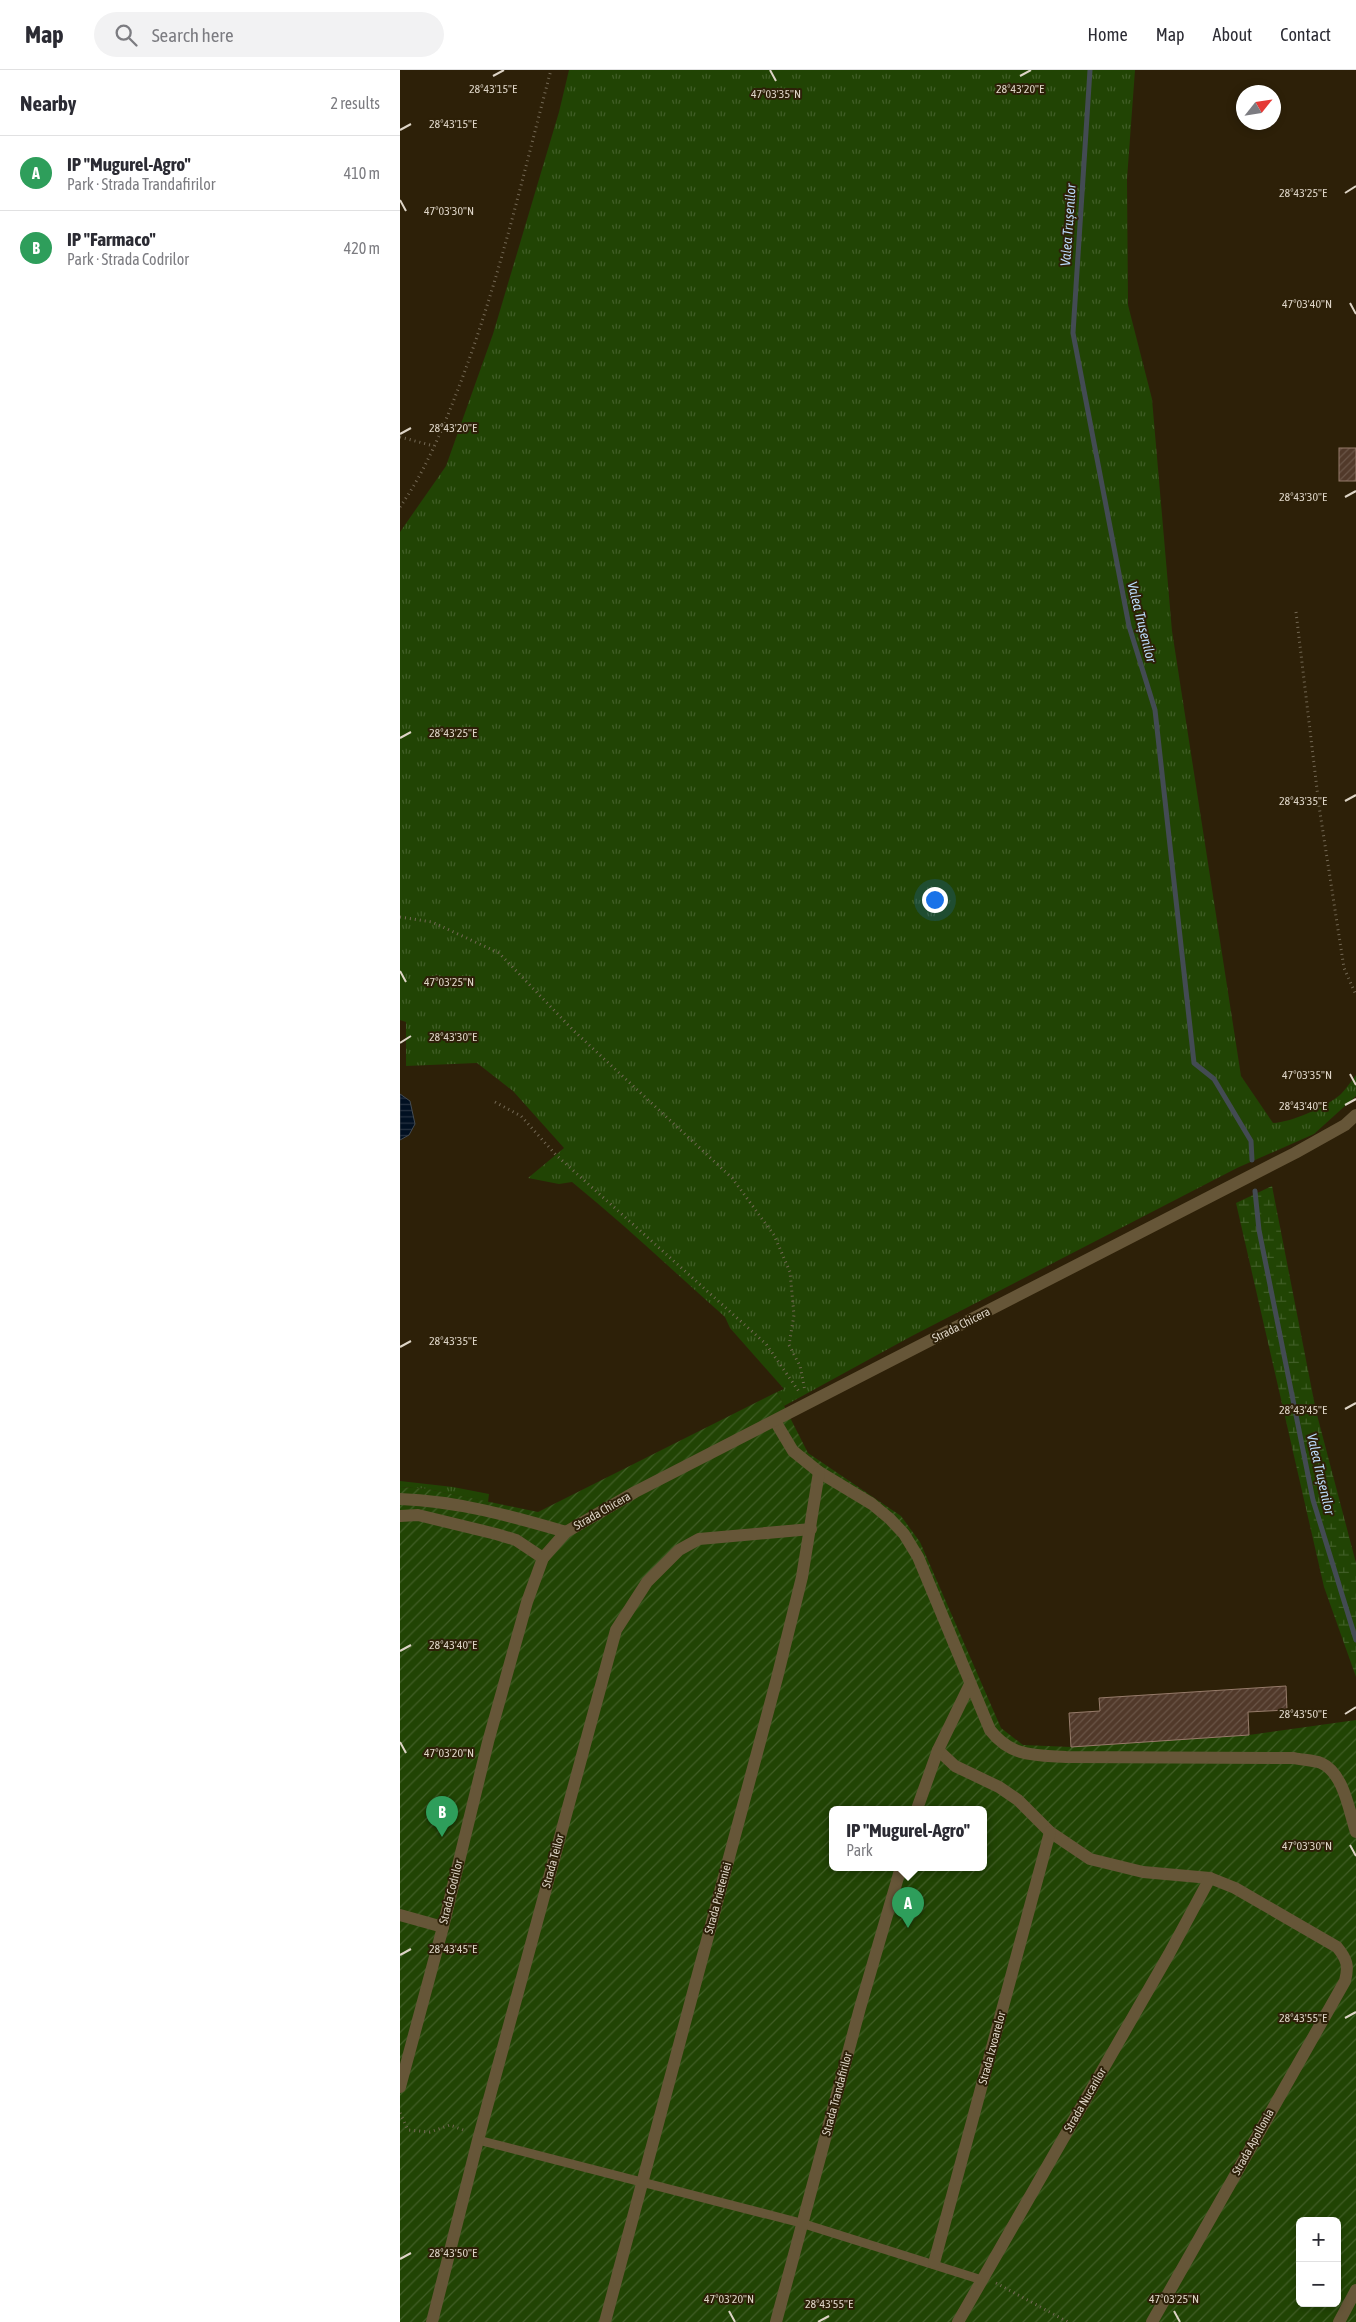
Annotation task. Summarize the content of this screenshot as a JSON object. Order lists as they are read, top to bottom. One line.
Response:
{"streets":{"street":["Strada Chicera","Strada Teilor","Strada Codrilor","Strada Prieteniei","Strada Izvoarelor","Strada Trandafirilor","Strada Nucarilor","Strada Apollonia"]},"crossings":[["Strada Chicera","Strada Codrilor"],["Strada Teilor","Strada Prieteniei"],["Strada Nucarilor","Strada Apollonia"]],"water":["Valea Trușenilor"],"north":"top right","page":{"header":"Map","search":"Search here","nav":["Home","Map","About","Contact"],"heading":["Nearby","2 results"],"list":[{"mark":"A","name":"IP \"Mugurel-Agro\"","note":"Park · Strada Trandafirilor","value":"410 m"},{"mark":"B","name":"IP \"Farmaco\"","note":"Park · Strada Codrilor","value":"420 m"}],"pins":["B","A"],"popup":["IP \"Mugurel-Agro\"","Park"],"map_buttons":["+","−"]},"coordinates":["28°43'15\"E","28°43'20\"E","47°03'35\"N","28°43'25\"E","47°03'30\"N","47°03'40\"N","28°43'30\"E","28°43'35\"E","47°03'25\"N","28°43'40\"E","28°43'45\"E","28°43'50\"E","47°03'20\"N","28°43'55\"E"]}
